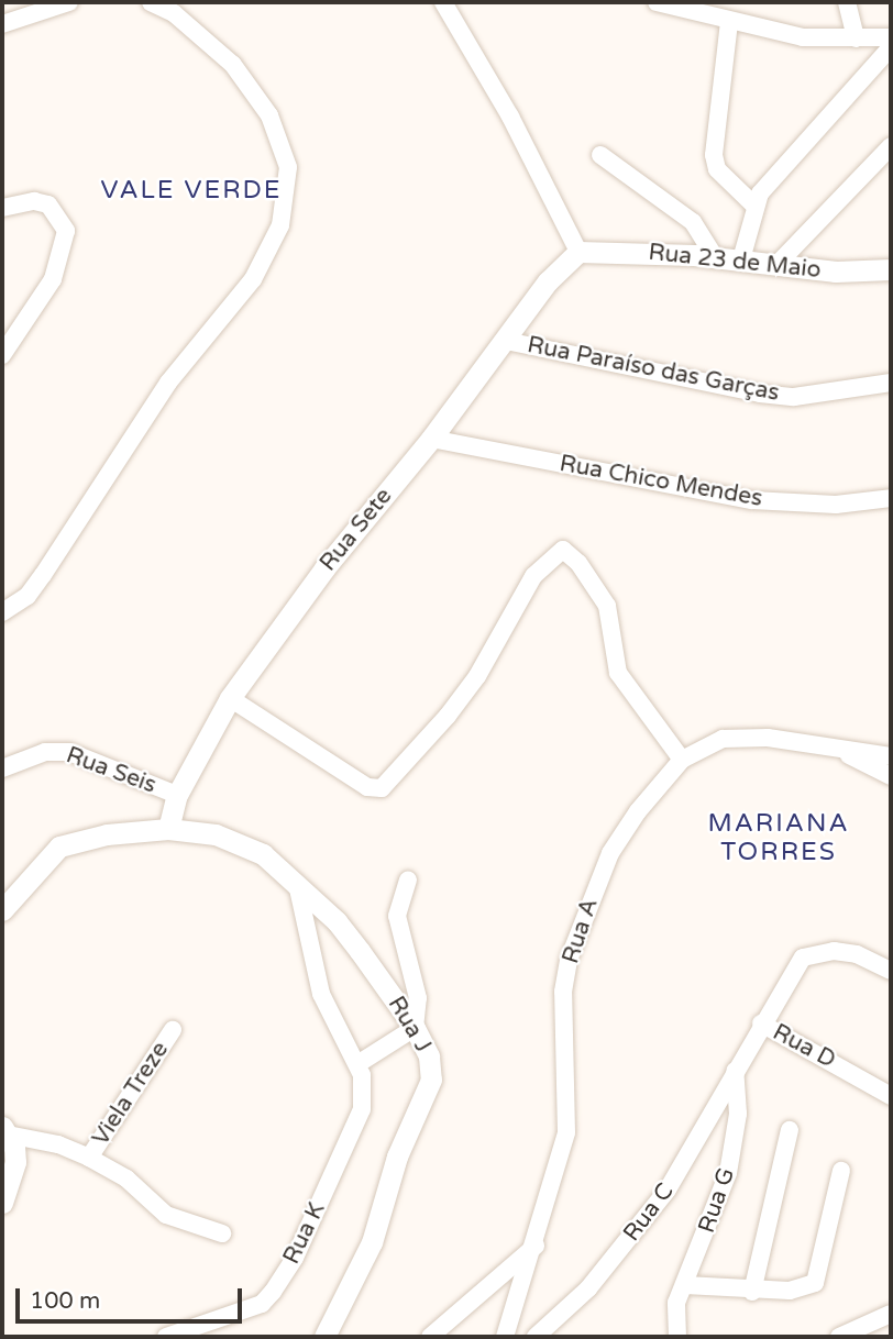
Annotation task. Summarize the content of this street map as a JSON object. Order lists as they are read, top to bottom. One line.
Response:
{"streets":{"street":["Rua 23 de Maio","Rua Paraíso das Garças","Rua Chico Mendes","Rua Sete","Rua Seis","Rua A","Rua J","Rua D","Viela Treze","Rua G","Rua C","Rua K"]},"crossings":[["Rua 23 de Maio","Rua Sete"],["Rua Paraíso das Garças","Rua Sete"],["Rua Chico Mendes","Rua Sete"],["Rua Sete","Rua Seis"],["Rua Sete","Rua J"],["Rua J","Rua K"],["Rua D","Rua G"],["Rua D","Rua C"],["Rua G","Rua C"]],"districts":["VALE VERDE","MARIANA TORRES"],"scale_bar":"100 m"}
